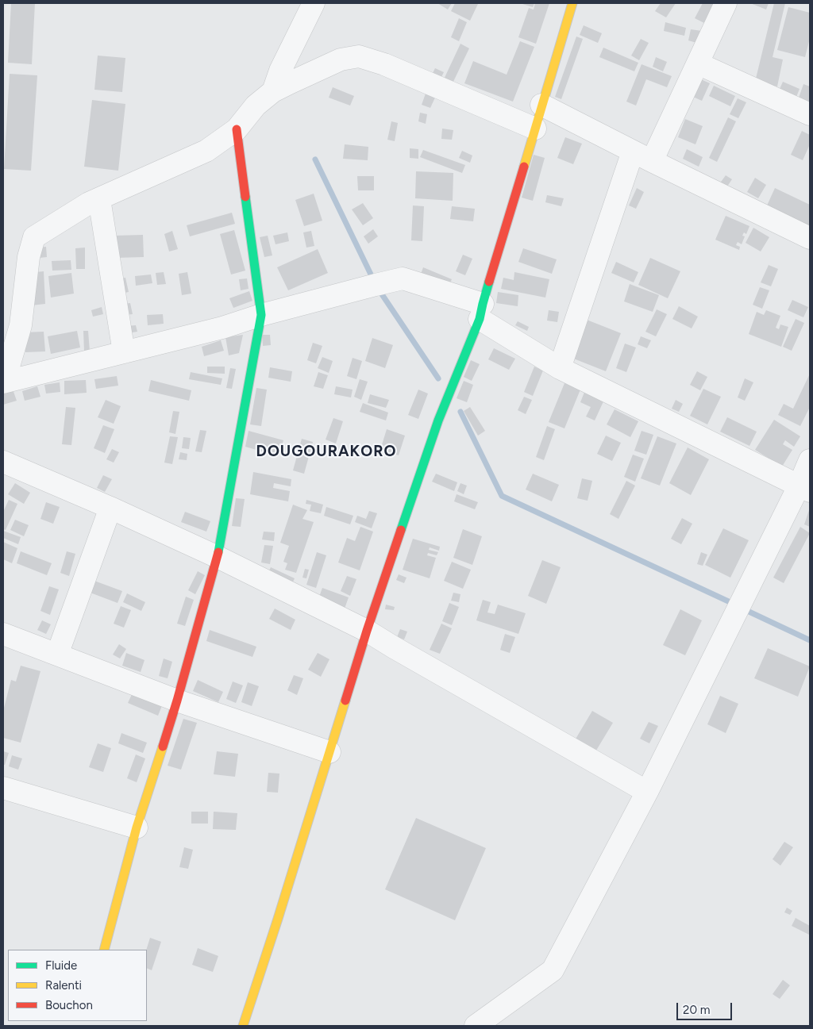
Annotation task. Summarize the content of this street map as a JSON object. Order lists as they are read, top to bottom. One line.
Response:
{"districts":["DOUGOURAKORO"],"legend":["Fluide","Ralenti","Bouchon"],"scale_bar":"20 m"}
